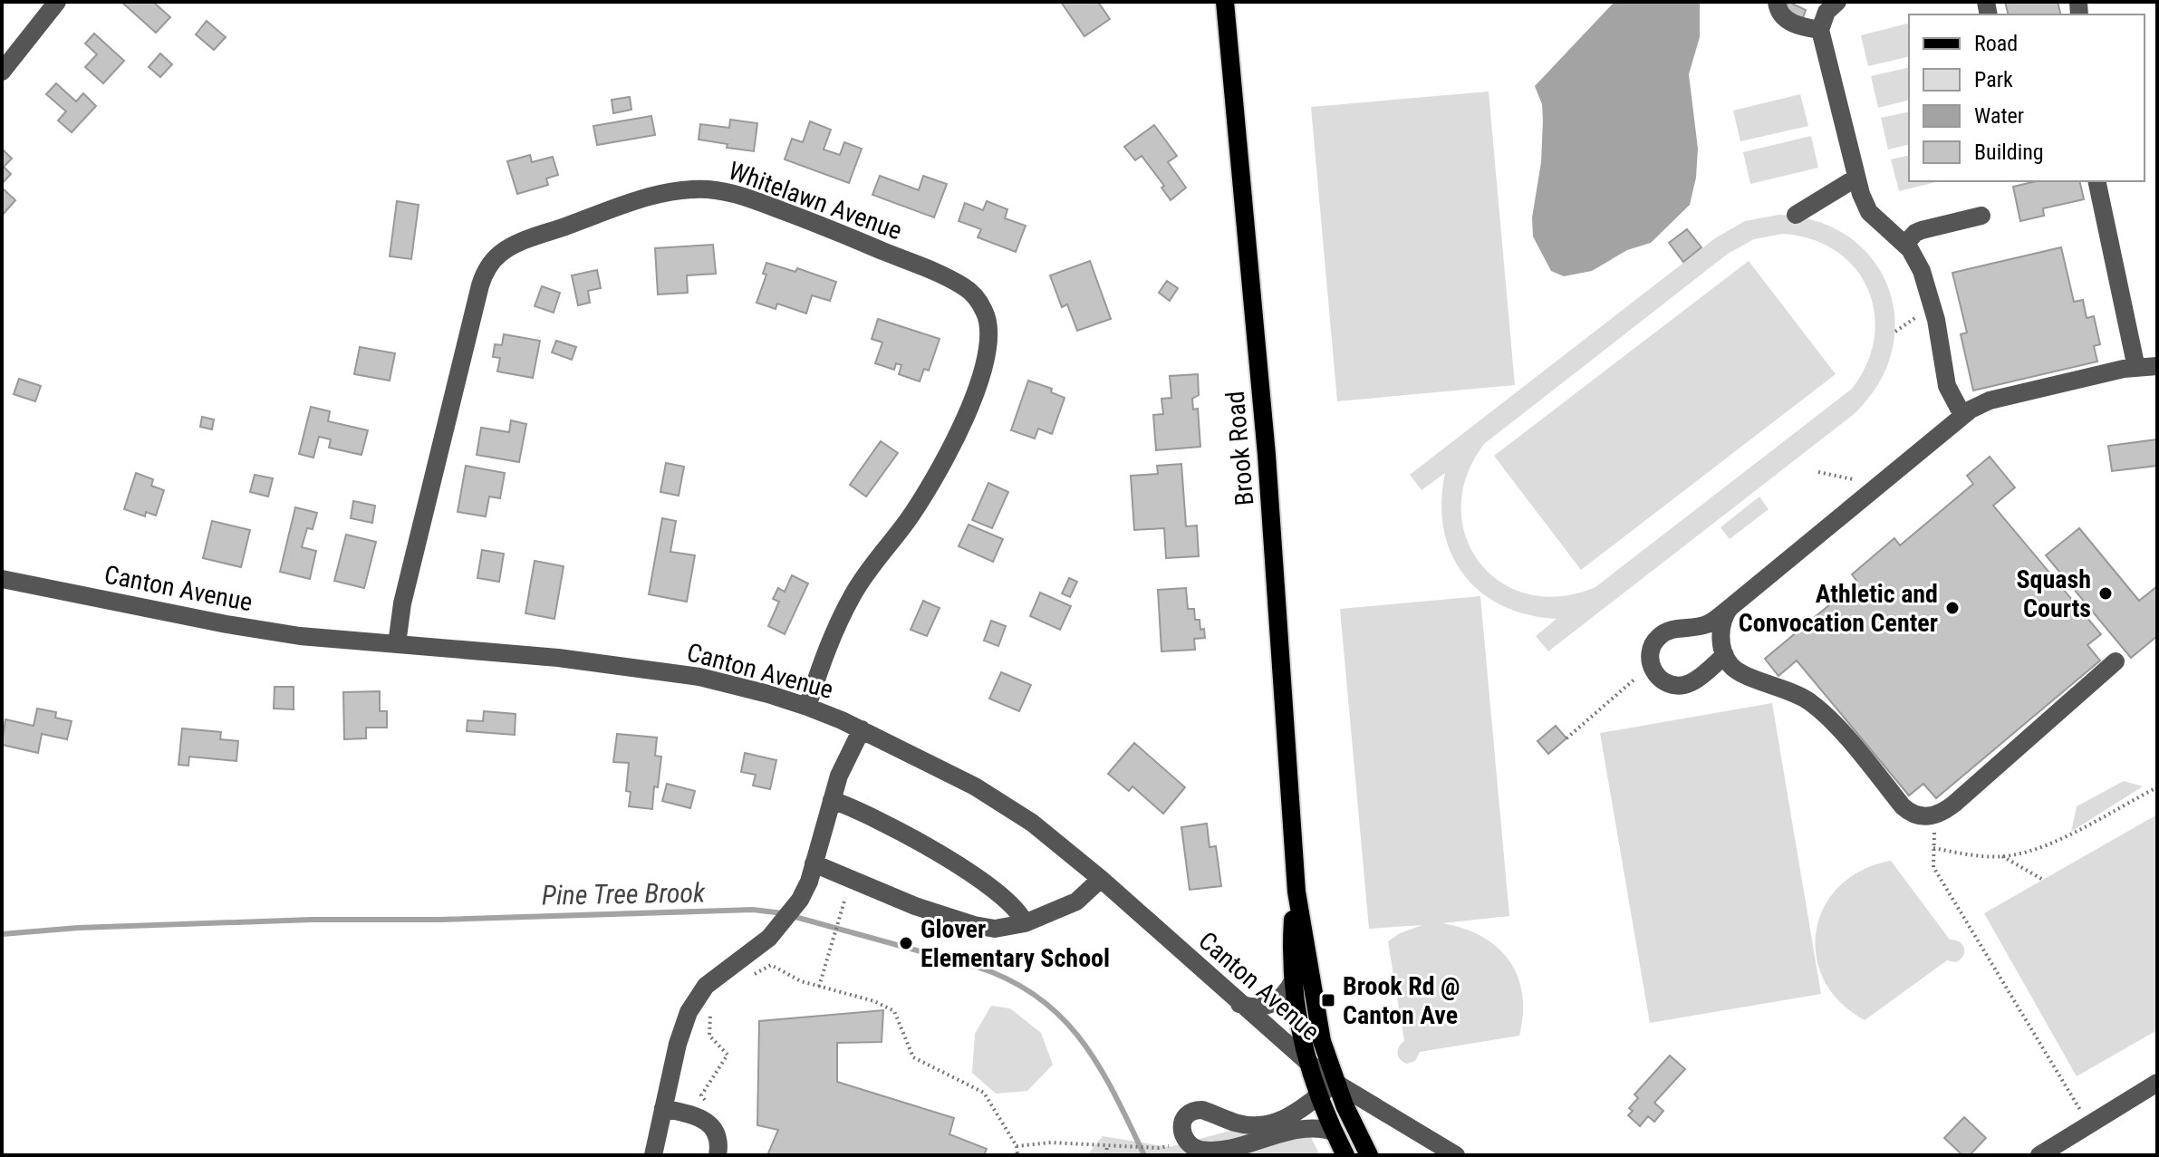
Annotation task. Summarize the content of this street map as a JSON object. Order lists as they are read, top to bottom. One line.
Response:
{"streets":{"main road":["Brook Road"],"street":["Whitelawn Avenue","Canton Avenue"]},"crossings":[["Whitelawn Avenue","Canton Avenue"],["Brook Road","Canton Avenue"]],"water":["Pine Tree Brook"],"places":{"other":["Squash Courts","Athletic and Convocation Center","Glover Elementary School"],"transit":["Brook Rd @ Canton Ave"]},"legend":["Road","Park","Water","Building"]}
